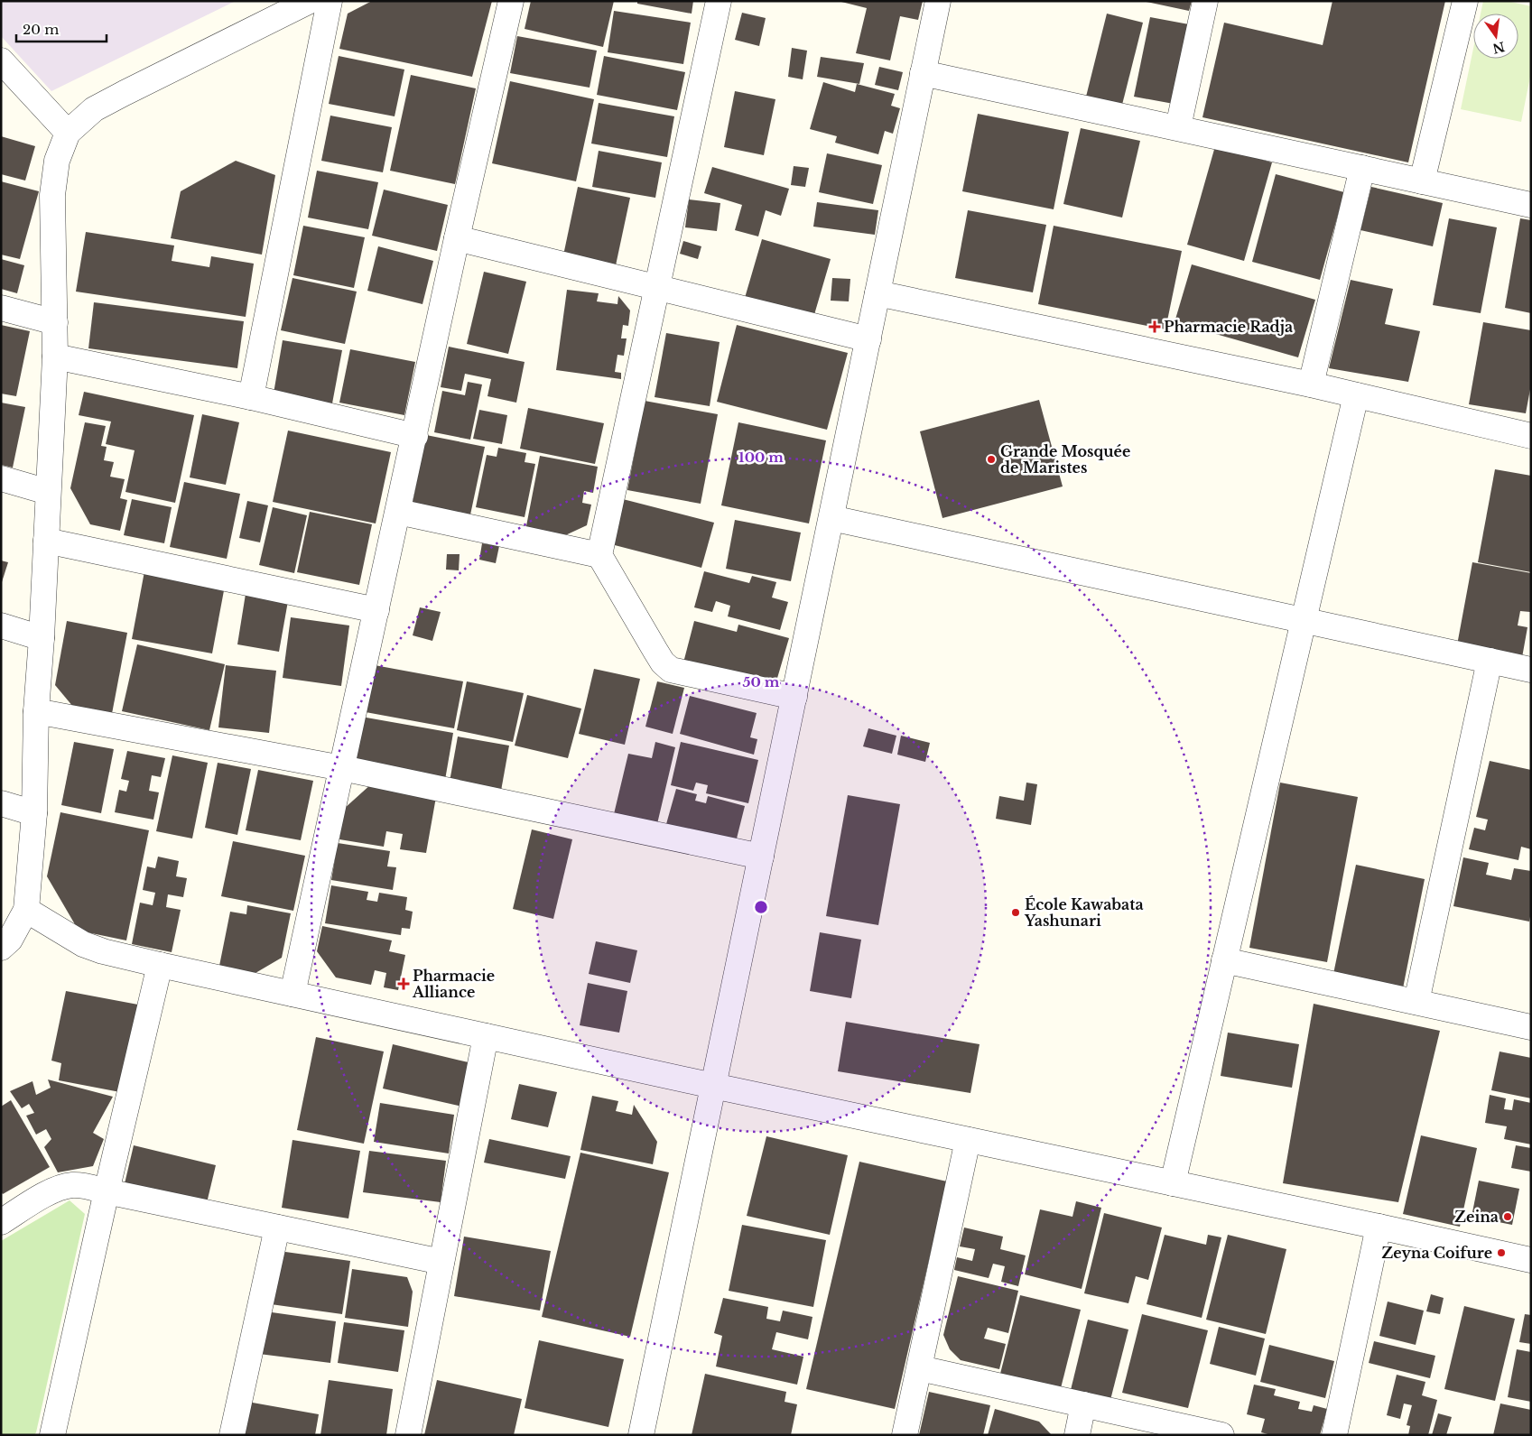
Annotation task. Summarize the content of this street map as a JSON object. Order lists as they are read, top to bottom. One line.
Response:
{"places":{"health":["Pharmacie Radja","Pharmacie Alliance"],"other":["Grande Mosquée de Maristes","École Kawabata Yashunari","Zeina","Zeyna Coifure"]},"scale_bar":"20 m","north":"bottom","rings":["100 m","50 m"]}
